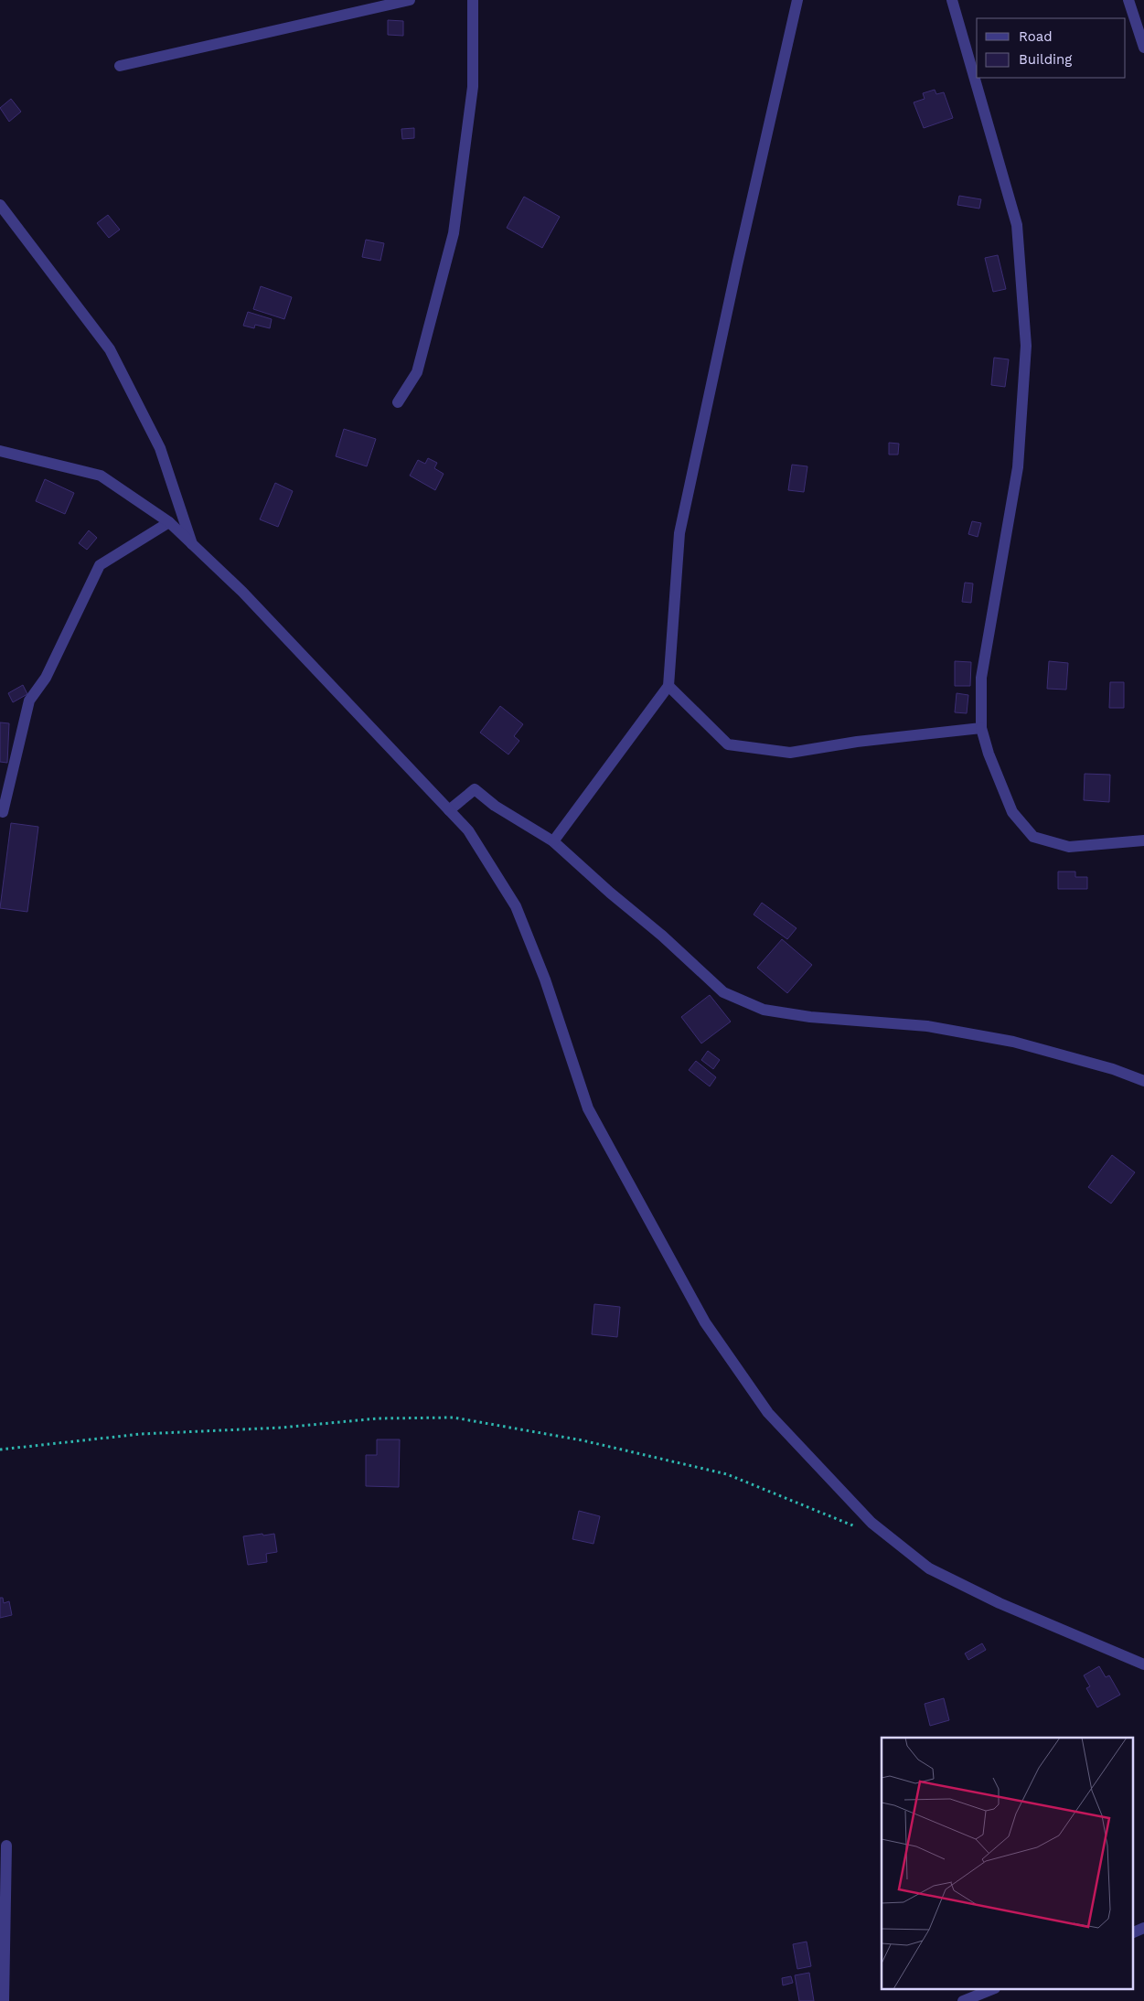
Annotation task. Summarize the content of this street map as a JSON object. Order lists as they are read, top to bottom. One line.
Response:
{"legend":["Road","Building"]}
